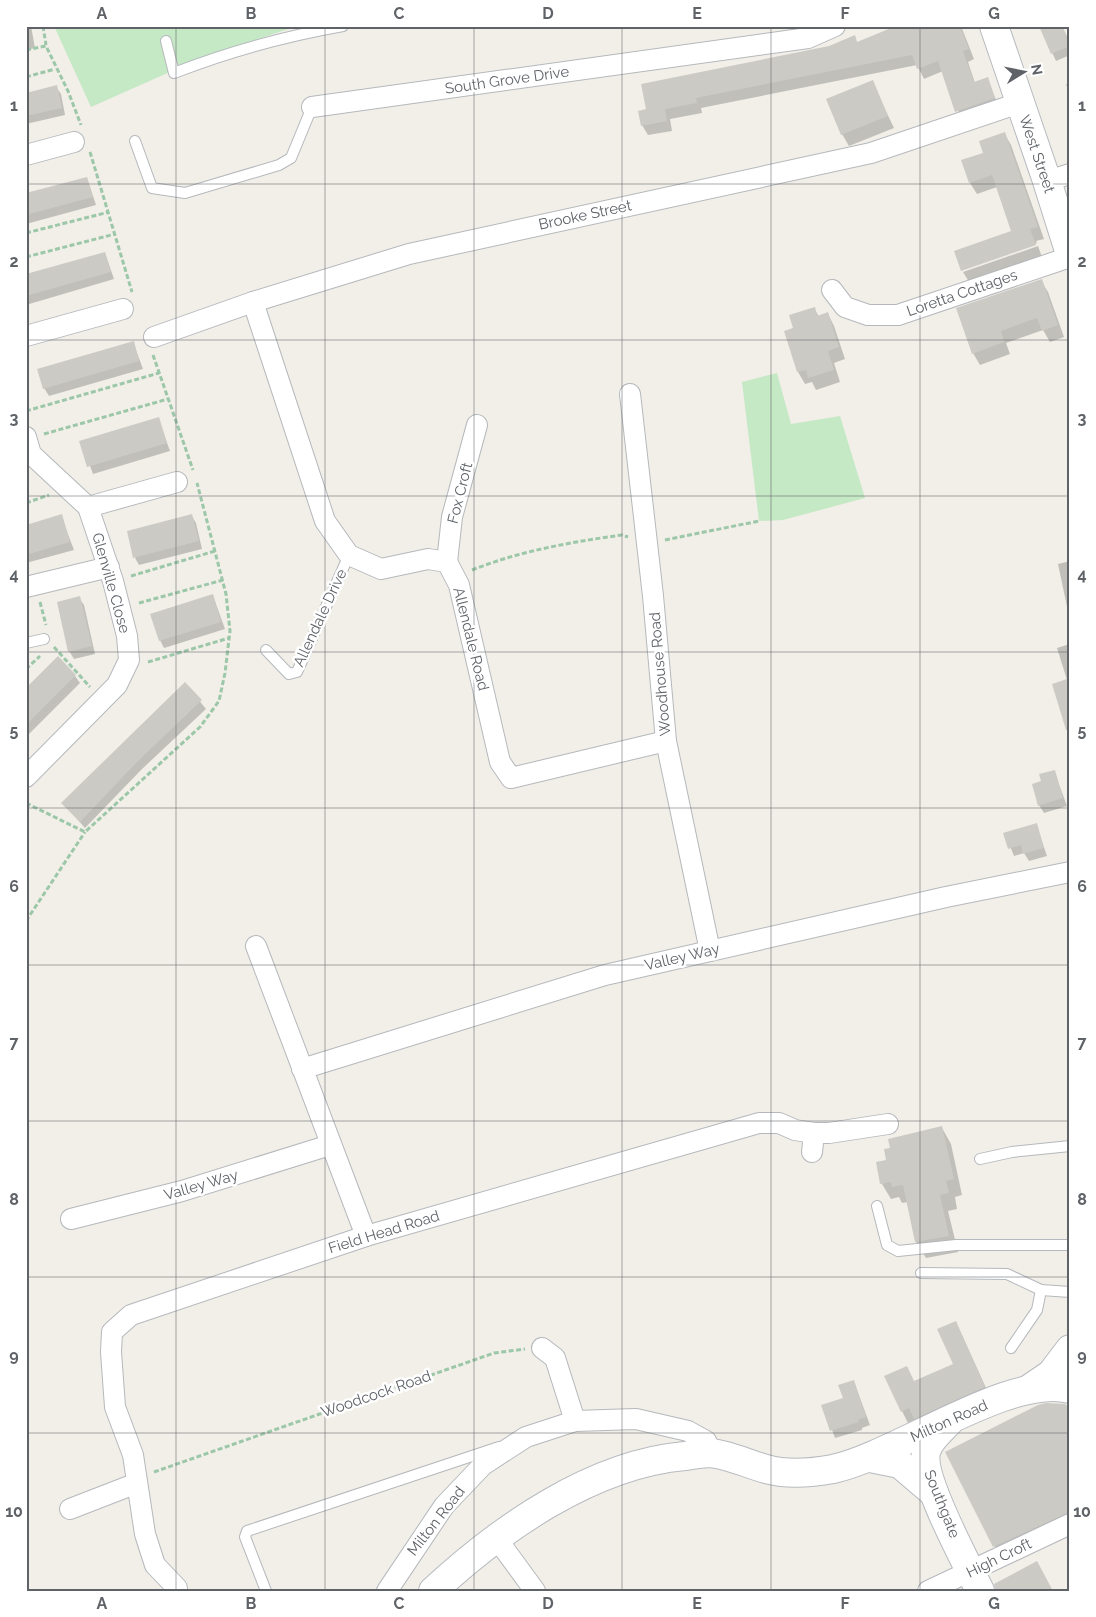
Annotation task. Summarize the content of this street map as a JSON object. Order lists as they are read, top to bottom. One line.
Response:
{"streets":{"street":["South Grove Drive","West Street","Brooke Street","Loretta Cottages","Fox Croft","Glenville Close","Allendale Road","Woodhouse Road","Valley Way","Field Head Road","Milton Road","Southgate","High Croft"],"lane":["Allendale Drive"],"path":["Woodcock Road"]},"crossings":[["West Street","Brooke Street"],["West Street","Loretta Cottages"],["Fox Croft","Allendale Road"],["Allendale Road","Woodhouse Road"],["Woodhouse Road","Valley Way"],["Field Head Road","Woodcock Road"],["Milton Road","Southgate"],["Southgate","High Croft"]],"north":"right","grid":{"columns":["A","B","C","D","E","F","G"],"rows":["1","2","3","4","5","6","7","8","9","10"]}}
